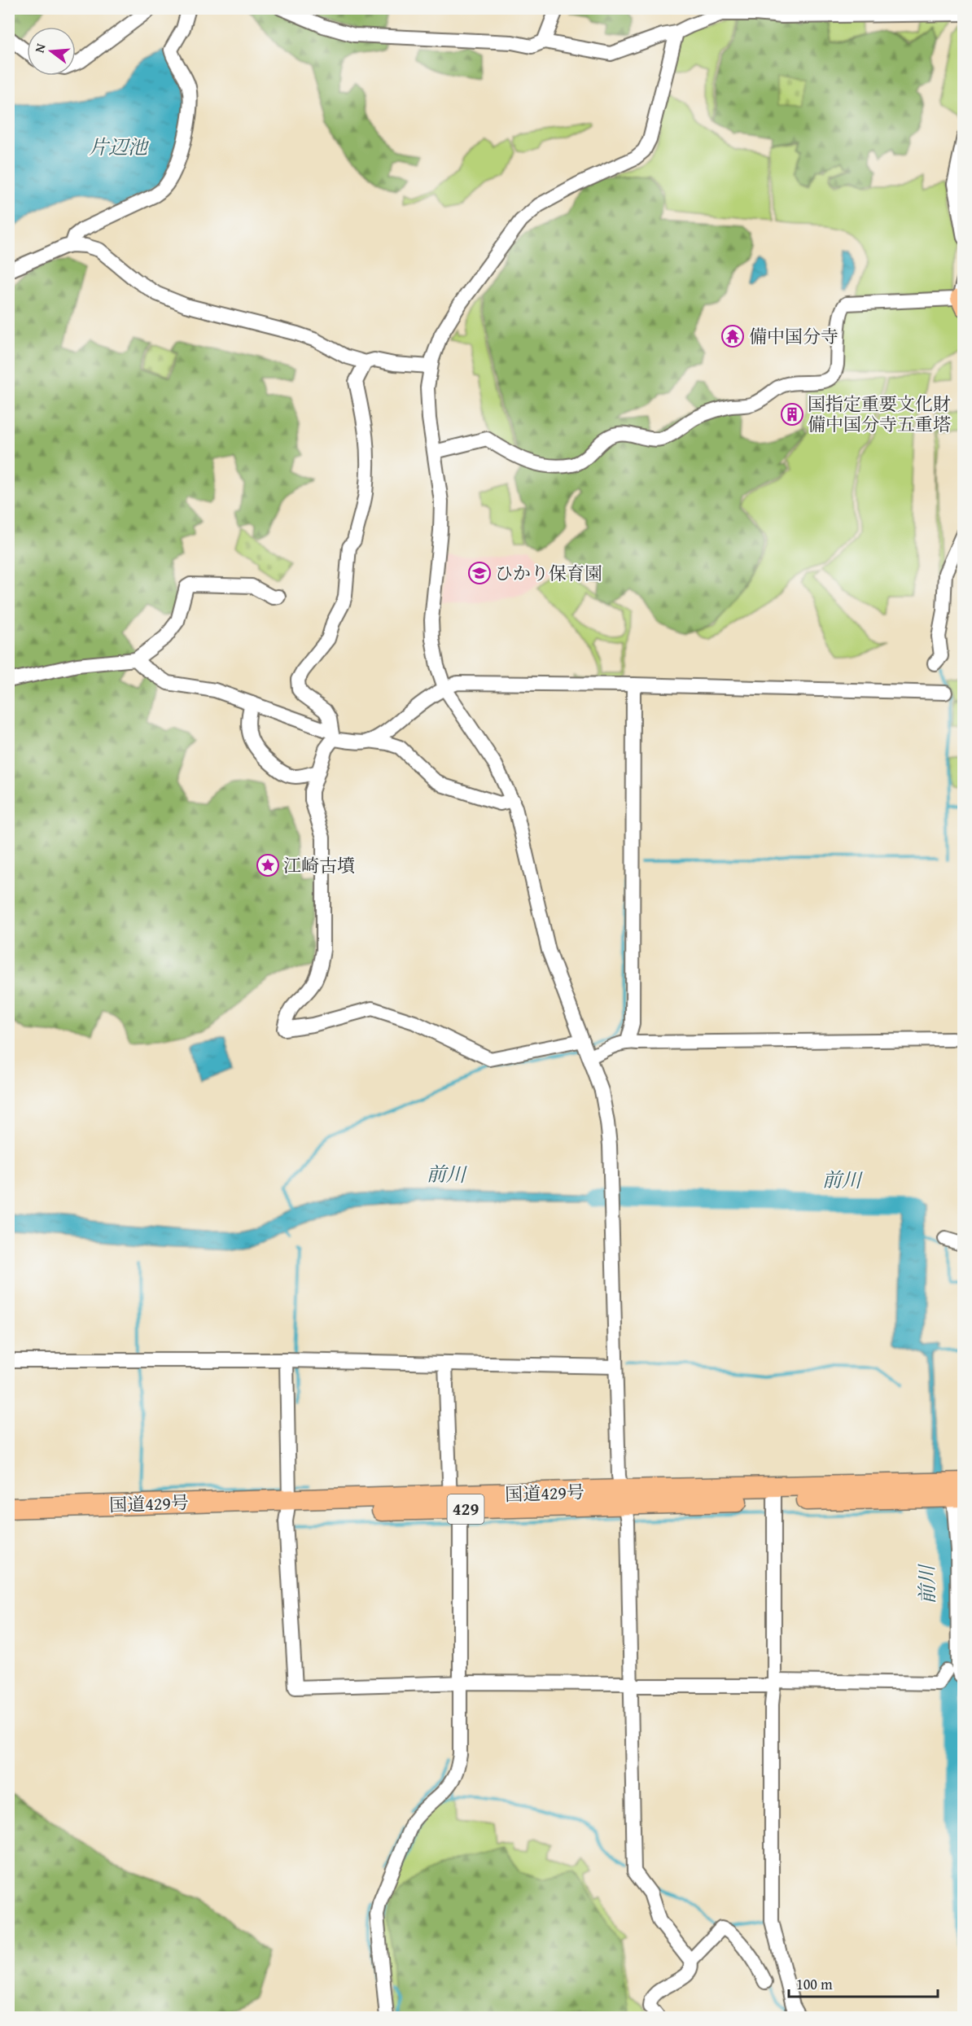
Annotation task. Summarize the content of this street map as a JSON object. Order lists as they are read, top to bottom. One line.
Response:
{"streets":{"highway":["国道429号","429"]},"water":["片辺池","前川"],"places":{"temple":["備中国分寺"],"building":["国指定重要文化財 備中国分寺五重塔"],"school or university":["ひかり保育園"],"place":["江崎古墳"]},"scale_bar":"100 m","north":"left"}
